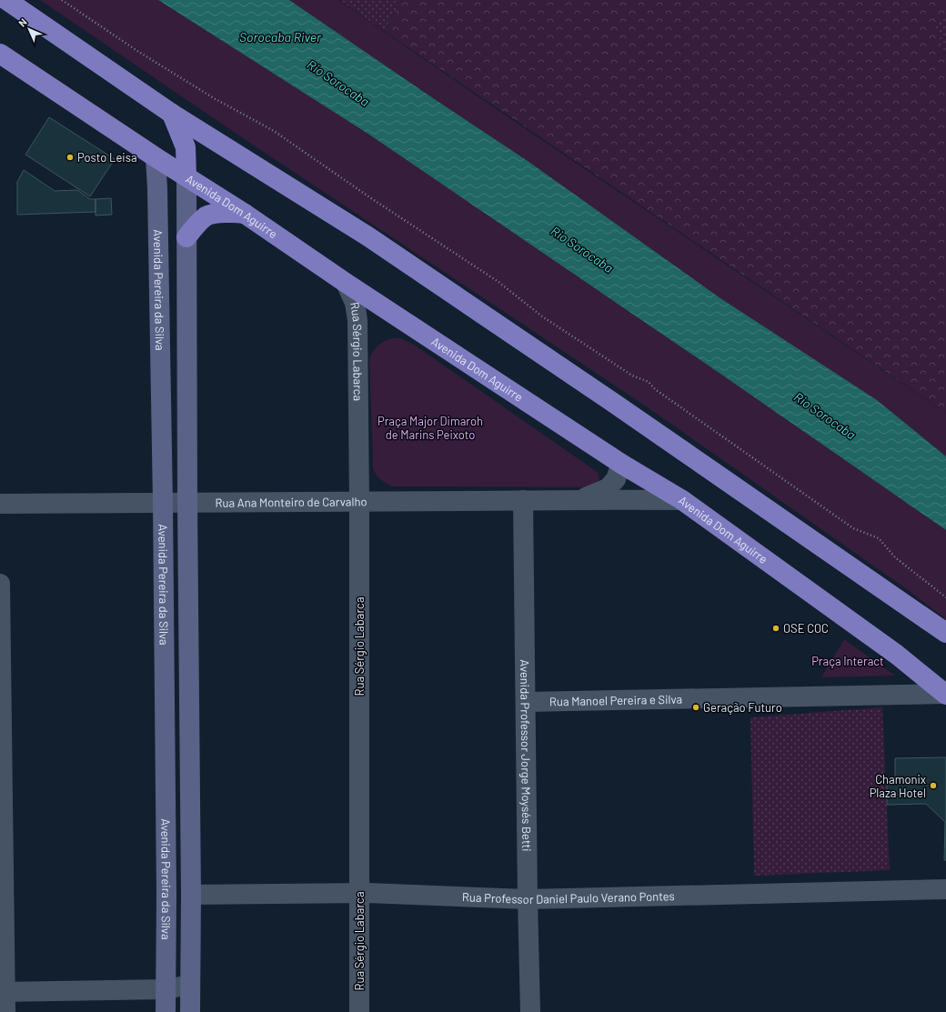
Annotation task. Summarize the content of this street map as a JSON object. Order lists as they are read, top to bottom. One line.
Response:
{"streets":{"highway":["Avenida Dom Aguirre"],"main road":["Avenida Pereira da Silva"],"street":["Rua Sérgio Labarca","Rua Ana Monteiro de Carvalho","Rua Manoel Pereira e Silva","Avenida Professor Jorge Moysés Betti","Rua Professor Daniel Paulo Verano Pontes"]},"crossings":[["Avenida Dom Aguirre","Avenida Pereira da Silva"],["Avenida Dom Aguirre","Rua Sérgio Labarca"],["Avenida Dom Aguirre","Rua Ana Monteiro de Carvalho"],["Avenida Dom Aguirre","Rua Manoel Pereira e Silva"],["Avenida Pereira da Silva","Rua Ana Monteiro de Carvalho"],["Avenida Pereira da Silva","Rua Professor Daniel Paulo Verano Pontes"],["Rua Sérgio Labarca","Rua Ana Monteiro de Carvalho"],["Rua Sérgio Labarca","Rua Professor Daniel Paulo Verano Pontes"],["Rua Ana Monteiro de Carvalho","Avenida Professor Jorge Moysés Betti"],["Rua Manoel Pereira e Silva","Avenida Professor Jorge Moysés Betti"],["Avenida Professor Jorge Moysés Betti","Rua Professor Daniel Paulo Verano Pontes"]],"water":["Sorocaba River","Rio Sorocaba"],"parks":["Praça Major Dimaroh de Marins Peixoto","Praça Interact"],"places":["Posto Leisa","OSE COC","Geração Futuro","Chamonix Plaza Hotel"],"north":"top left"}
